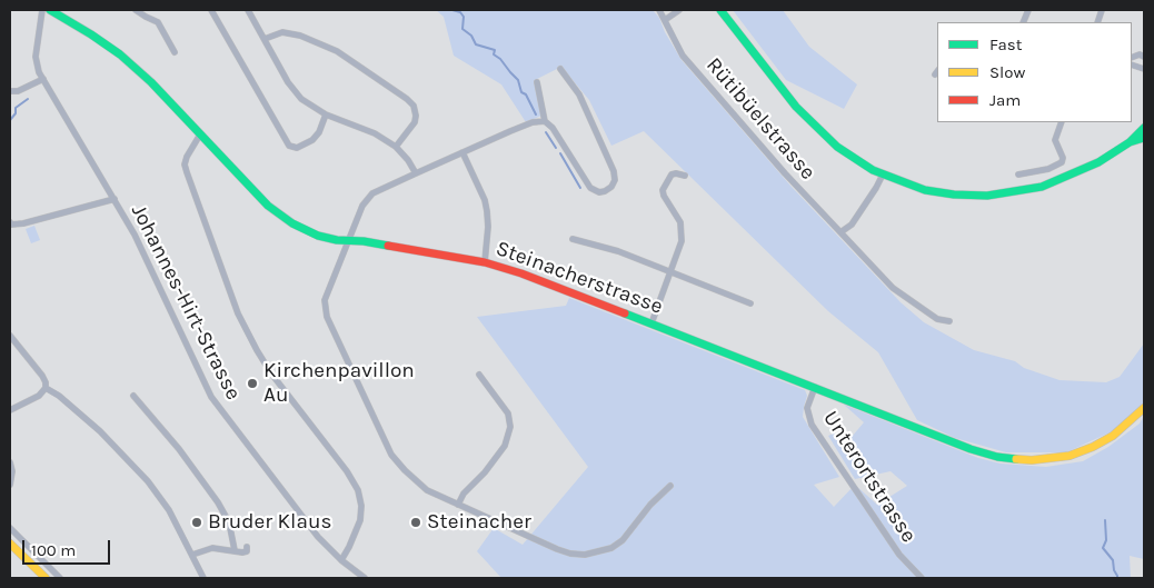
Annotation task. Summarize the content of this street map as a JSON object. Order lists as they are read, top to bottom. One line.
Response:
{"streets":{"street":["Rütibüelstrasse","Steinacherstrasse","Johannes-Hirt-Strasse","Unterortstrasse"]},"crossings":[["Steinacherstrasse","Unterortstrasse"]],"places":["Kirchenpavillon Au","Bruder Klaus","Steinacher"],"legend":["Fast","Slow","Jam"],"scale_bar":"100 m"}
